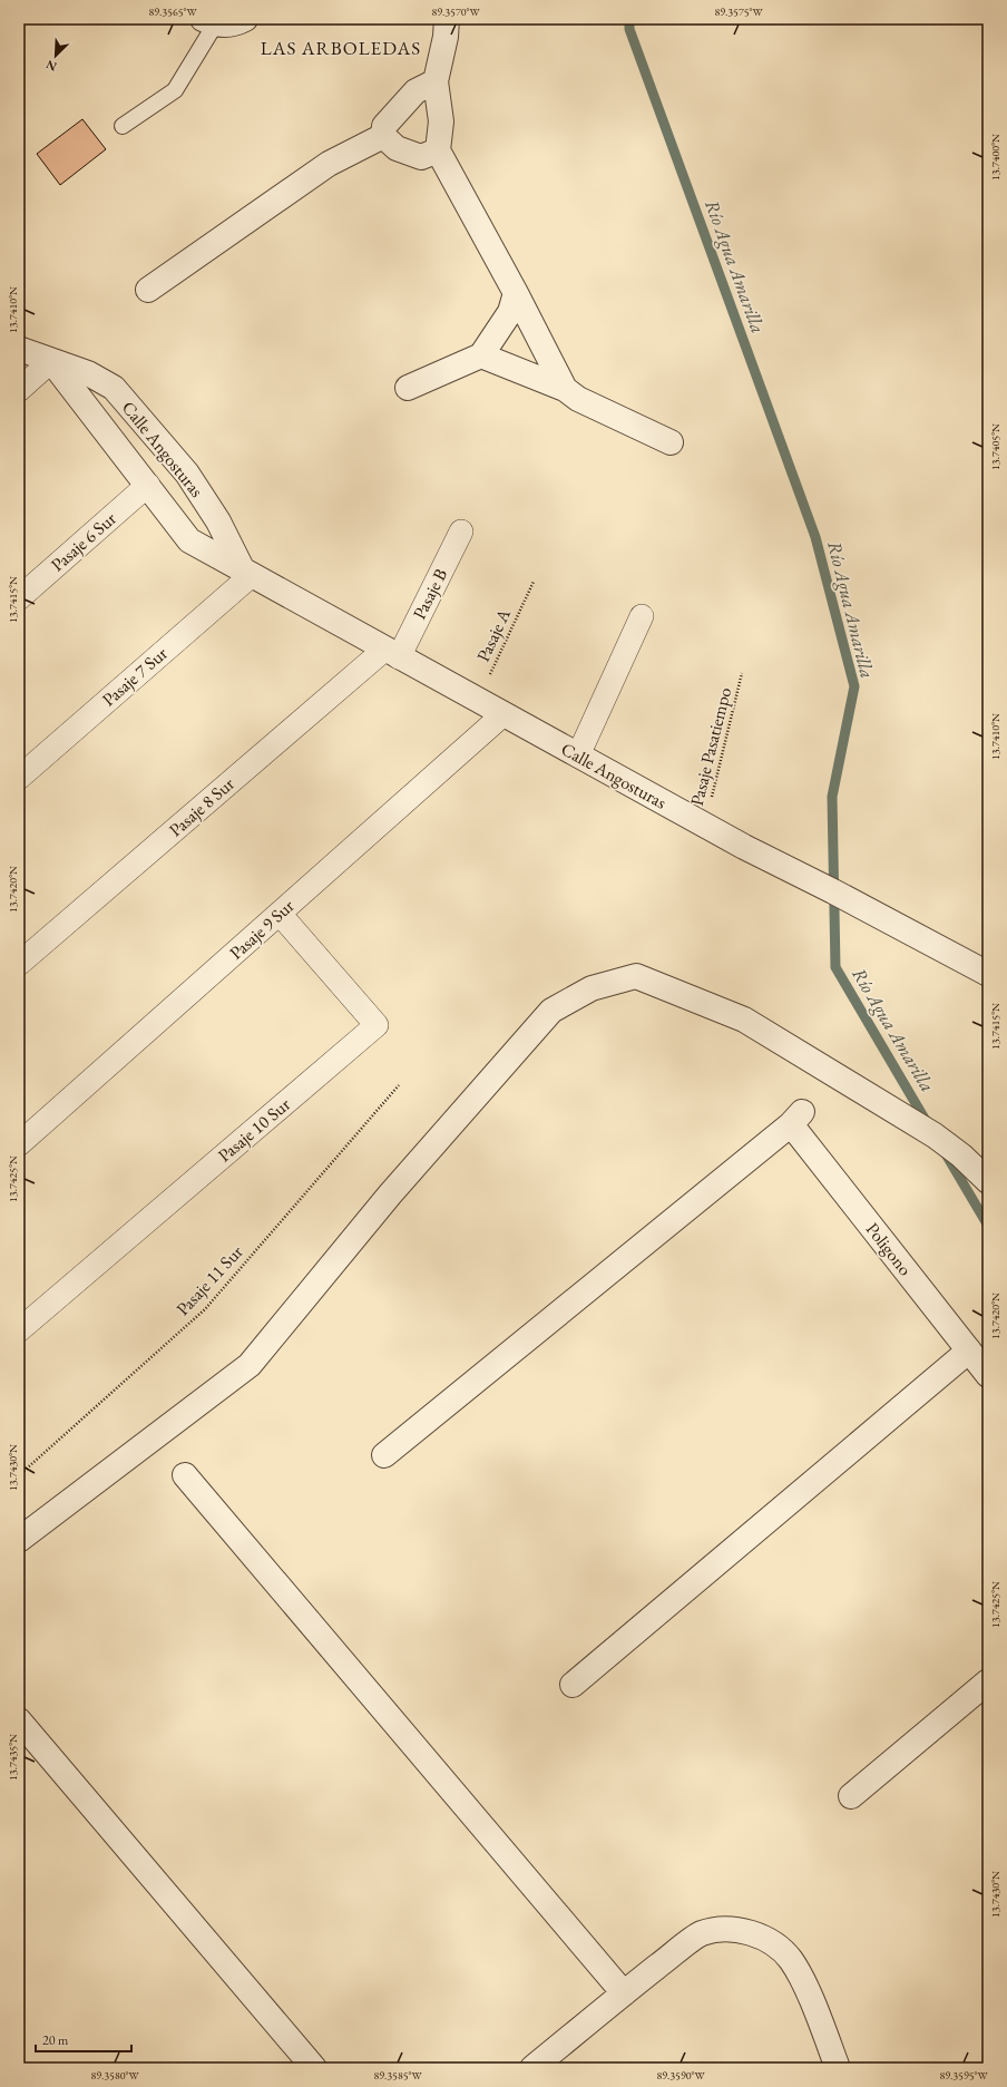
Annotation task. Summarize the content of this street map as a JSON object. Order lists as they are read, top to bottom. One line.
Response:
{"streets":{"street":["Calle Angosturas","Pasaje 6 Sur","Pasaje B","Pasaje 7 Sur","Pasaje 8 Sur","Pasaje 9 Sur","Pasaje 10 Sur","Poligono"],"path":["Pasaje A","Pasaje Pasatiempo","Pasaje 11 Sur"]},"crossings":[["Calle Angosturas","Pasaje 6 Sur"],["Calle Angosturas","Pasaje B"],["Calle Angosturas","Pasaje A"],["Calle Angosturas","Pasaje 7 Sur"],["Calle Angosturas","Pasaje Pasatiempo"],["Calle Angosturas","Pasaje 8 Sur"],["Calle Angosturas","Pasaje 9 Sur"],["Pasaje B","Pasaje 8 Sur"],["Pasaje 9 Sur","Pasaje 10 Sur"]],"districts":["LAS ARBOLEDAS"],"water":["Río Agua Amarilla"],"scale_bar":"20 m","north":"bottom left","coordinates":["89.3565°W","89.3570°W","89.3575°W","13.7400°N","13.7410°N","13.7405°N","13.7415°N","13.7420°N","13.7425°N","13.7430°N","13.7435°N","89.3580°W","89.3585°W","89.3590°W","89.3595°W"]}
